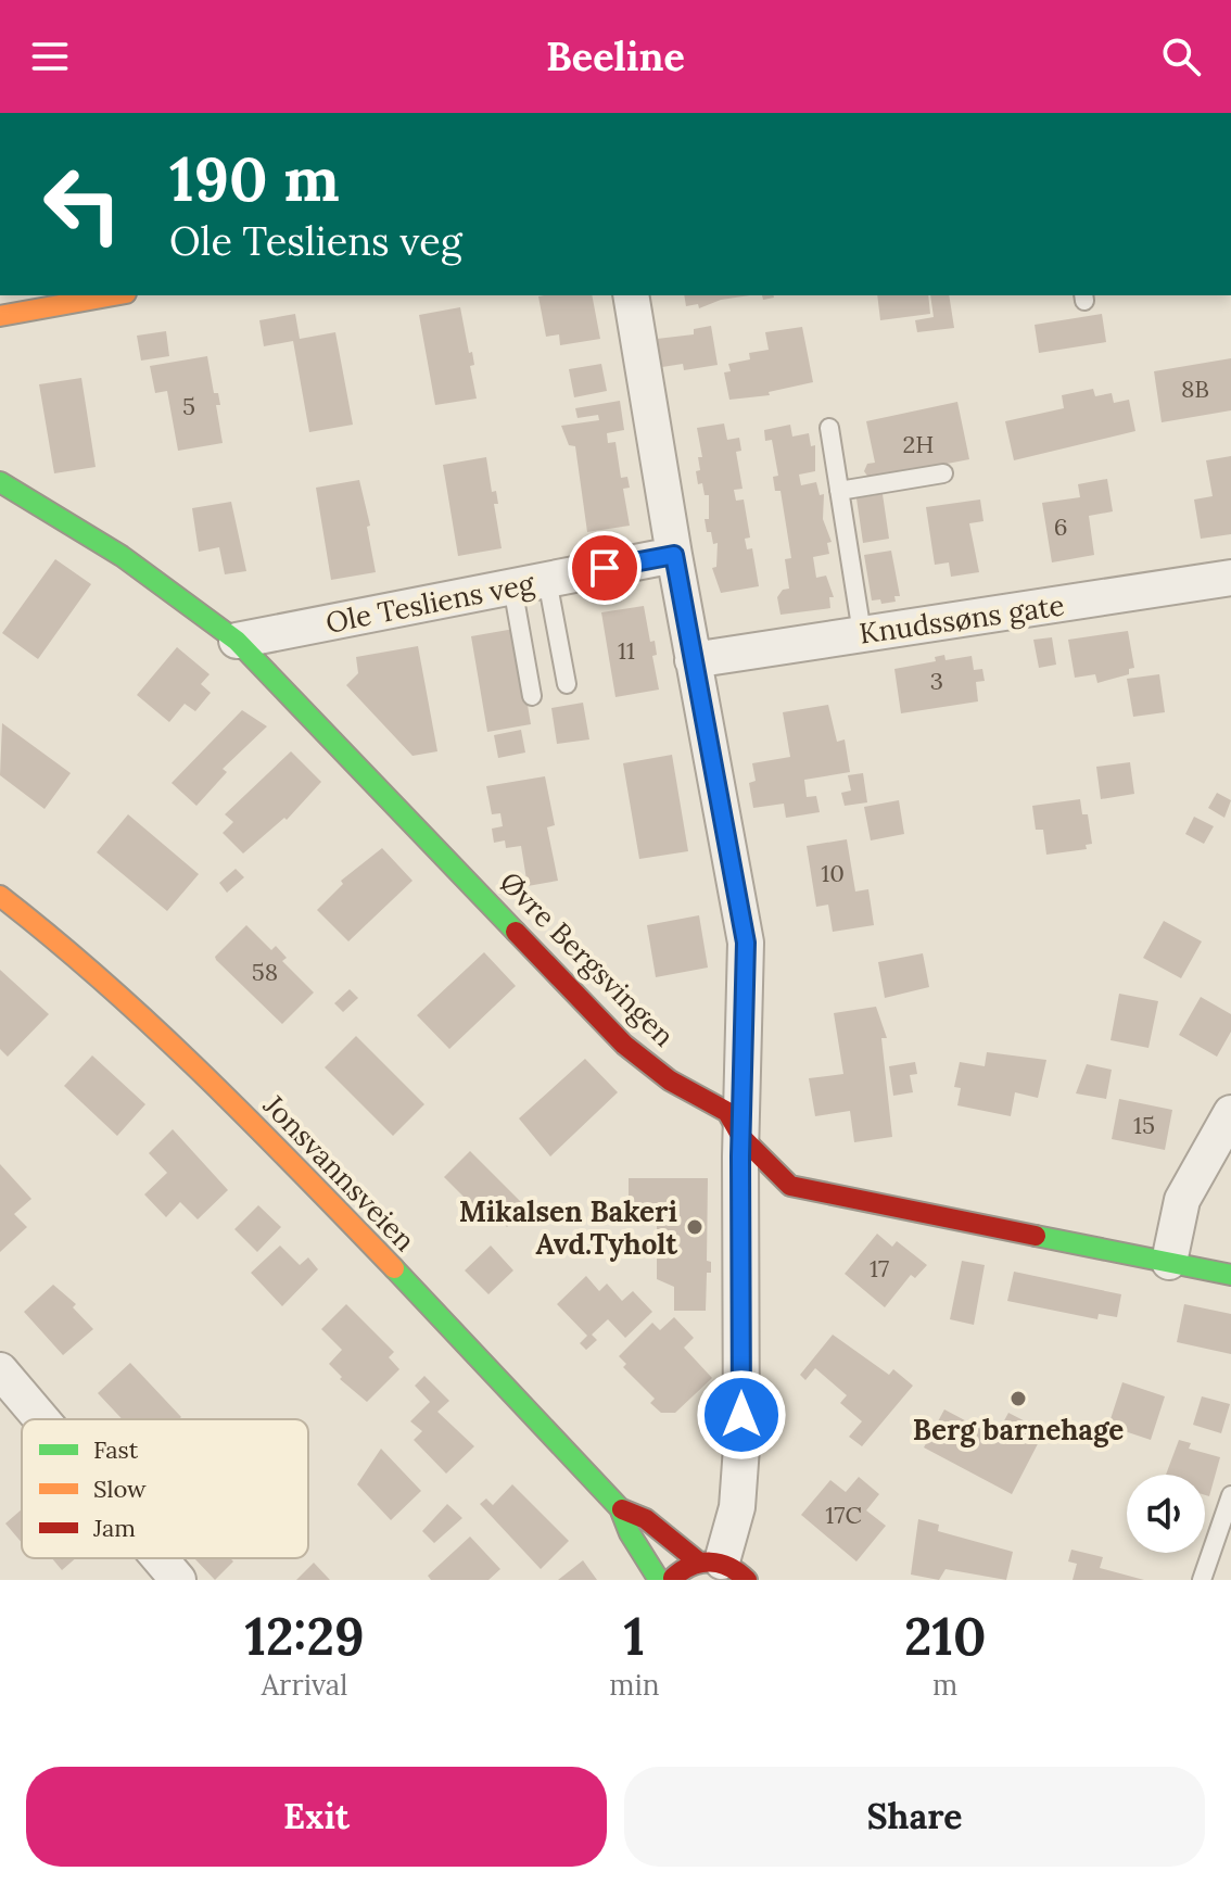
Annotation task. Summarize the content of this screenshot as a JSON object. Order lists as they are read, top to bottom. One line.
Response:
{"streets":{"street":["Ole Tesliens veg","Knudssøns gate","Øvre Bergsvingen","Jonsvannsveien"]},"crossings":[["Ole Tesliens veg","Øvre Bergsvingen"]],"places":["Mikalsen Bakeri Avd.Tyholt","Berg barnehage"],"house_numbers":["8B","5","2H","6","11","3","10","58","15","17","17C"],"legend":["Fast","Slow","Jam"],"page":{"header":"Beeline","turn":["190 m","Ole Tesliens veg"],"eta":["12:29","Arrival","1","min","210","m"],"buttons":["Exit","Share"]}}
